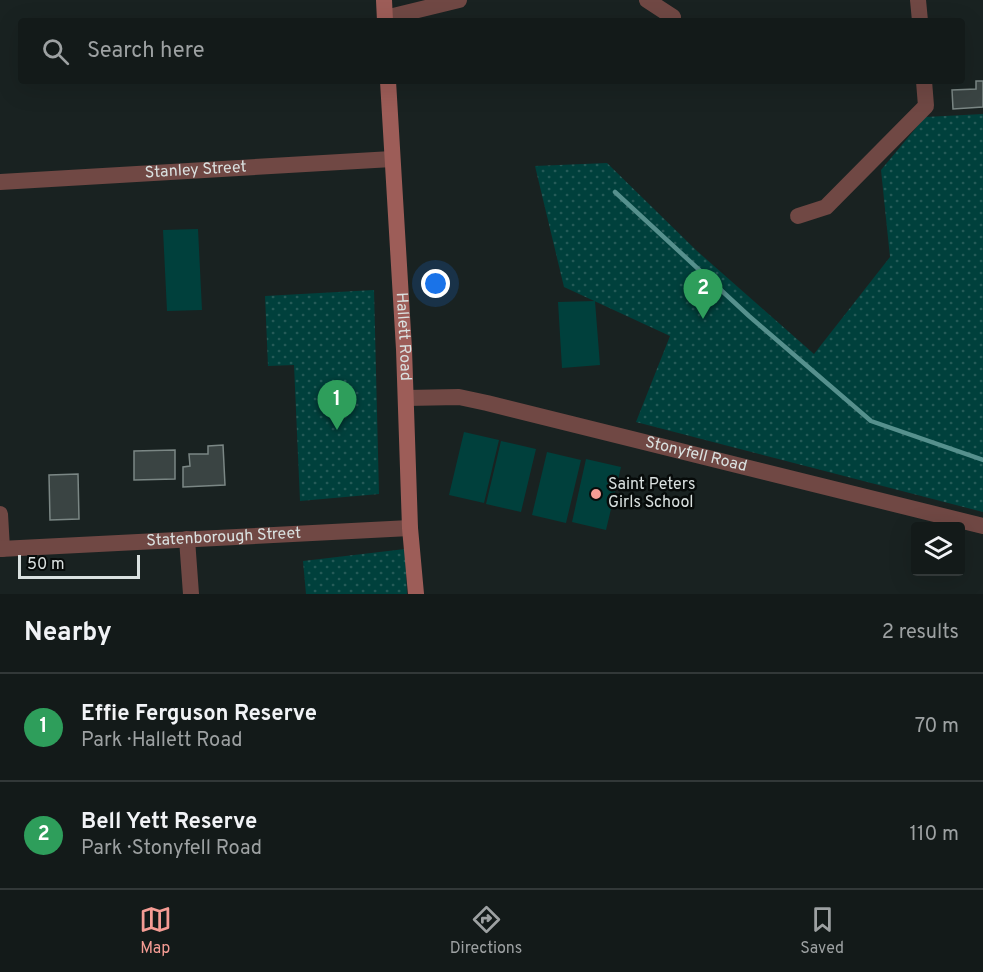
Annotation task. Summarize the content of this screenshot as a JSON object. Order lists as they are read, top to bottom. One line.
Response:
{"streets":{"main road":["Hallett Road"],"street":["Stanley Street","Stonyfell Road","Statenborough Street"]},"crossings":[["Stanley Street","Hallett Road"],["Hallett Road","Stonyfell Road"],["Hallett Road","Statenborough Street"]],"places":["Saint Peters Girls School"],"scale_bar":"50 m","page":{"search":"Search here","pins":["2","1"],"scale":"50 m","heading":["Nearby","2 results"],"list":[{"mark":"1","name":"Effie Ferguson Reserve","note":"Park · Hallett Road","value":"70 m"},{"mark":"2","name":"Bell Yett Reserve","note":"Park · Stonyfell Road","value":"110 m"}],"nav":["Map","Directions","Saved"]}}
